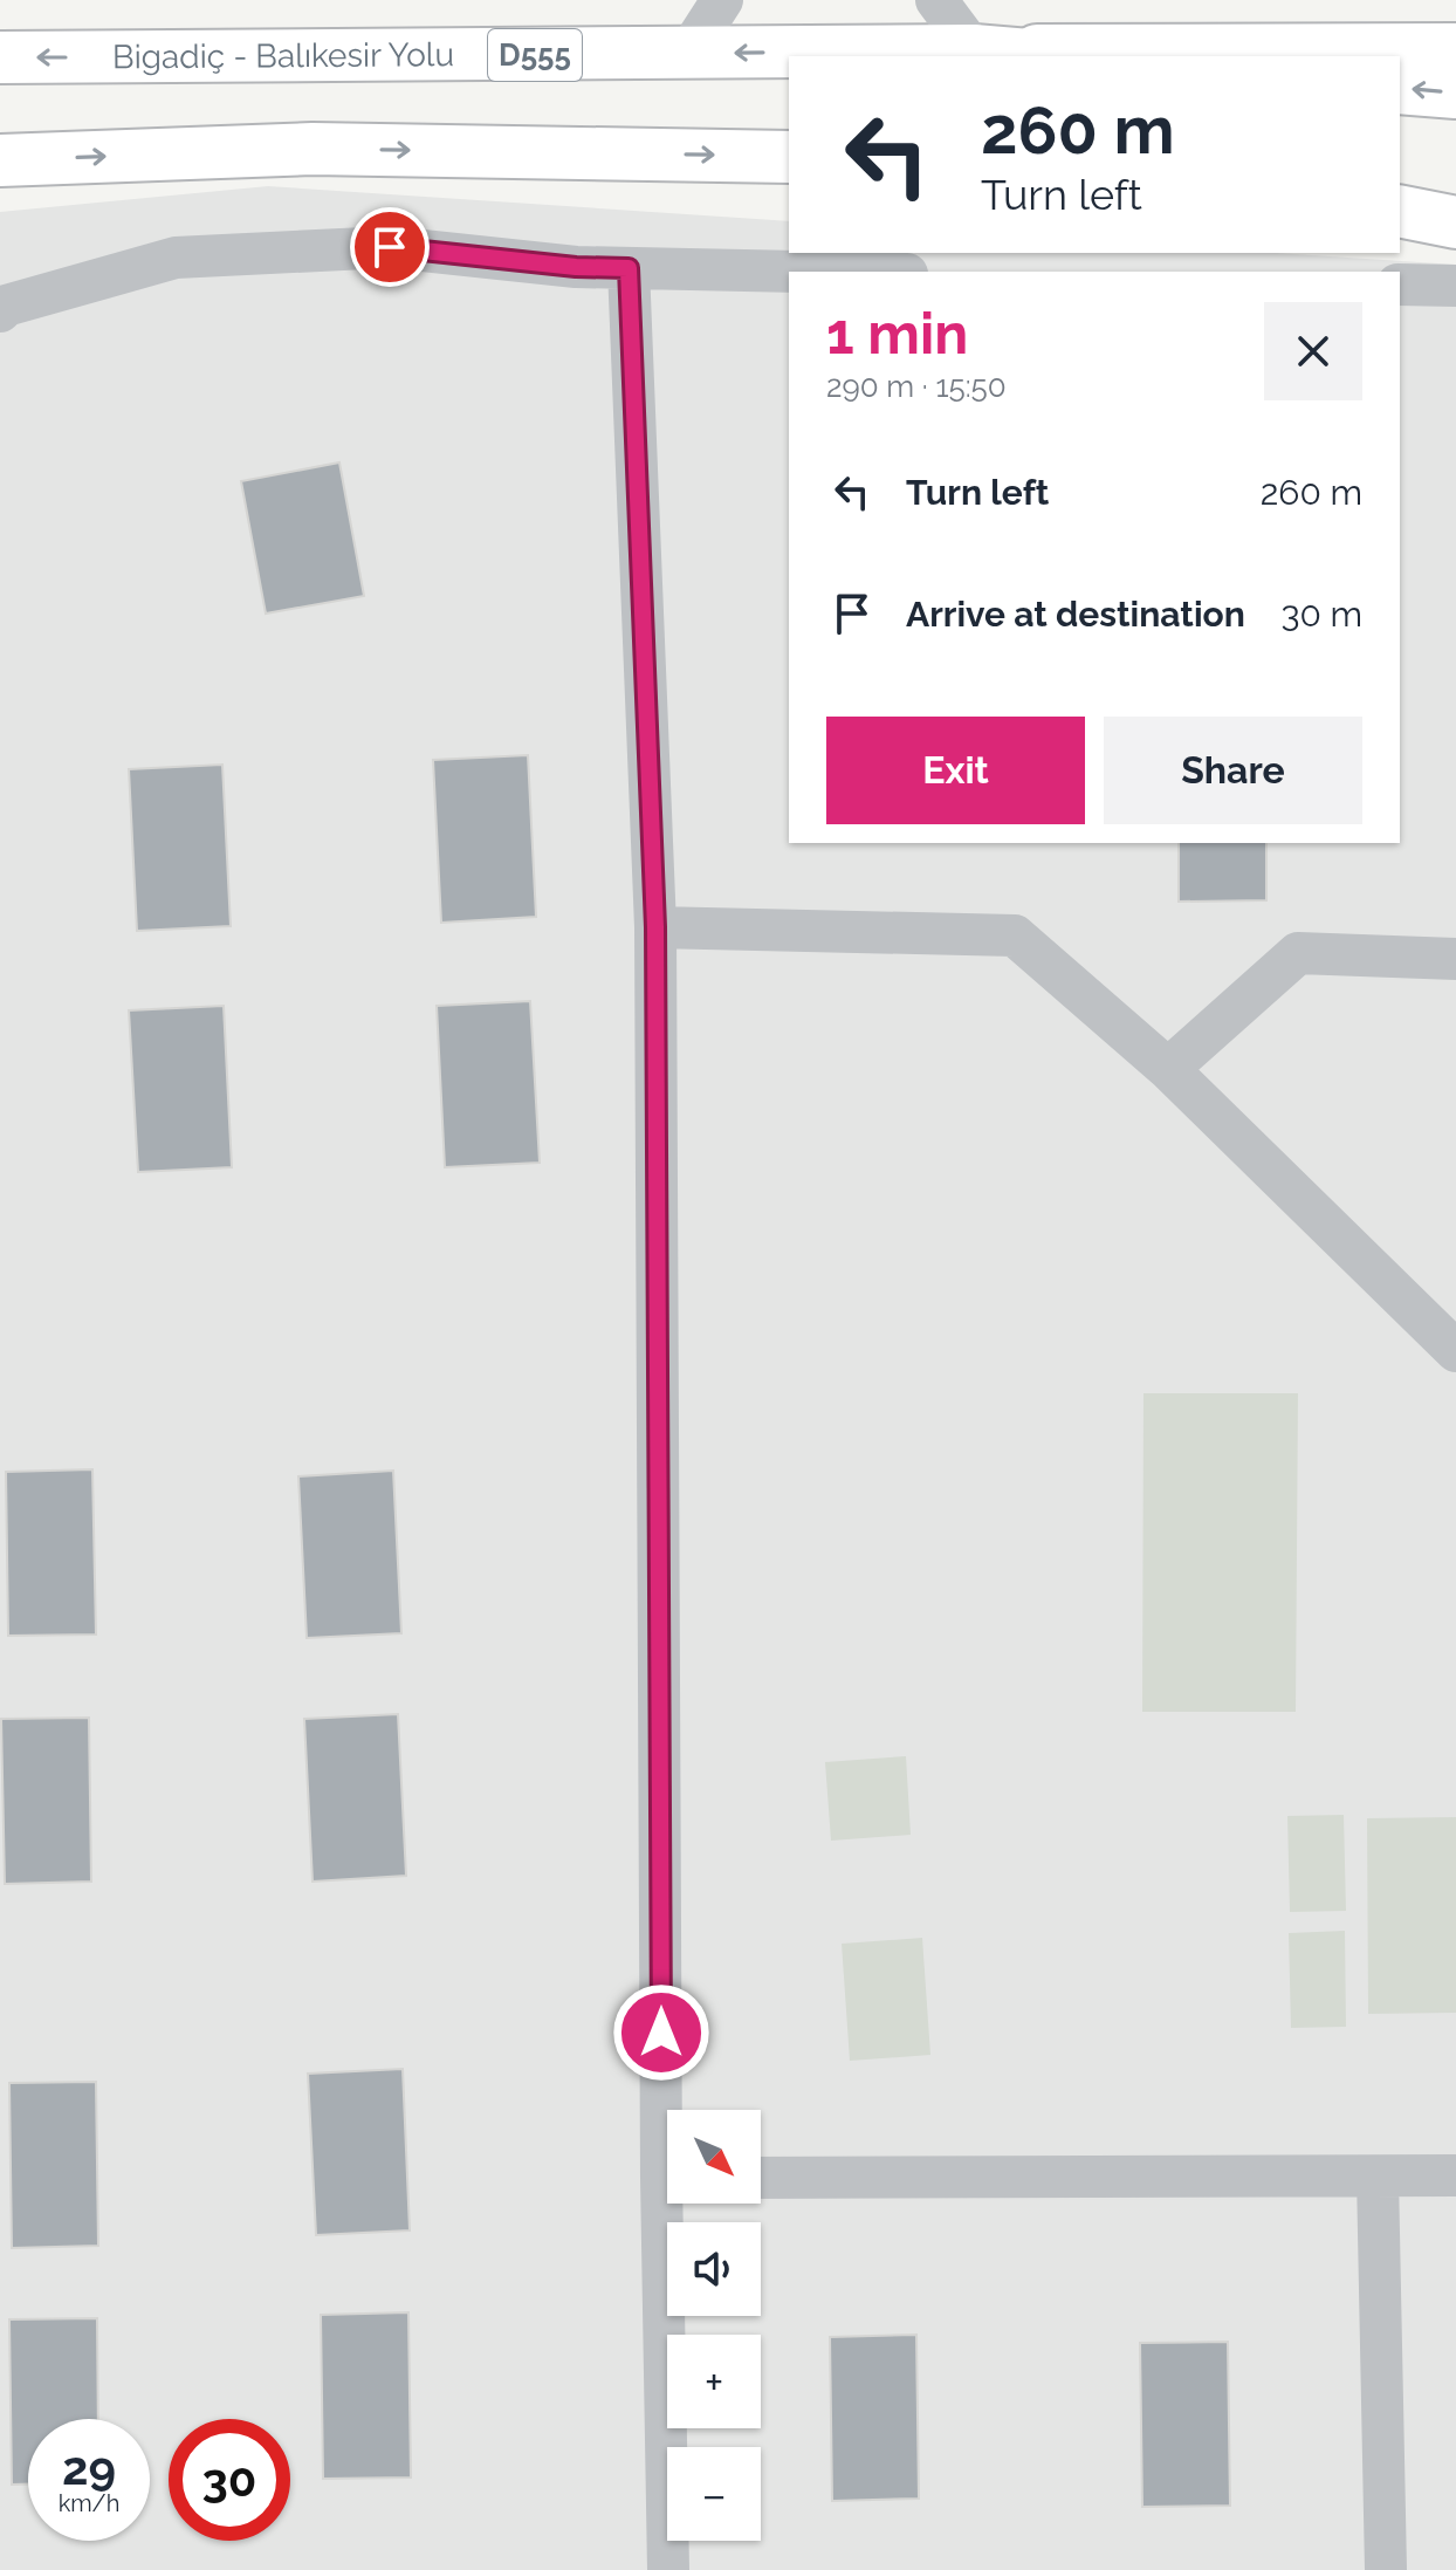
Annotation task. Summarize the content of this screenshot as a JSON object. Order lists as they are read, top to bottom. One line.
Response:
{"streets":{"highway":["D555","Bigadiç - Balıkesir Yolu"]},"north":"bottom right","page":{"turn":["260 m","Turn left"],"heading":["1 min","290 m · 15:50"],"list":[{"name":"Turn left","value":"260 m"},{"name":"Arrive at destination","value":"30 m"}],"buttons":["Exit","Share"],"map_buttons":["+","−"],"speed":"29 km/h","limit":"30"}}
